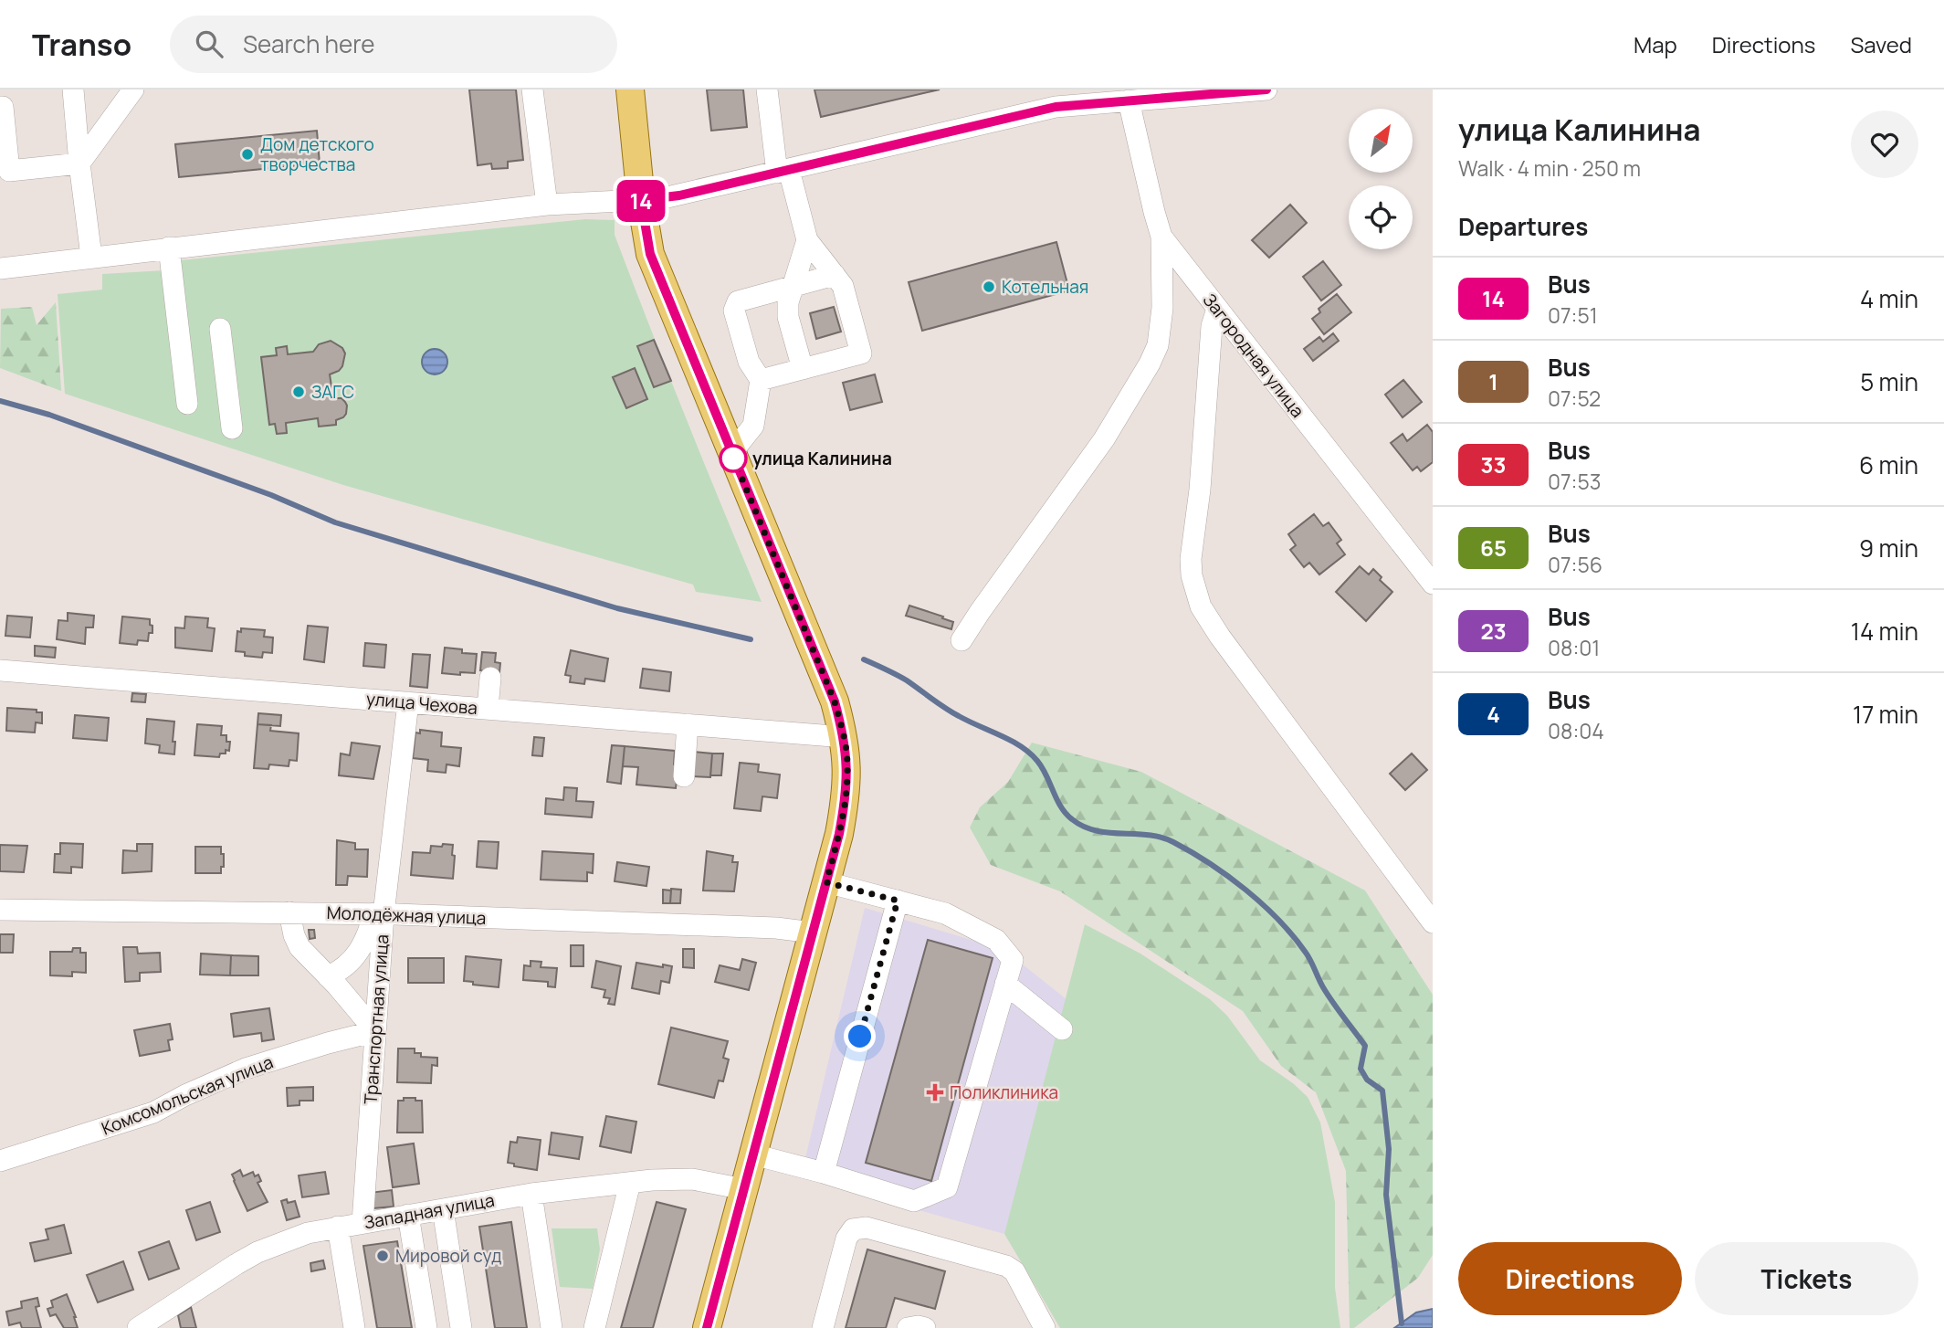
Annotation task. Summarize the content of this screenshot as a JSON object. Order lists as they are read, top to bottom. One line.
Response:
{"streets":{"street":["Загородная улица","улица Чехова","Молодёжная улица","Транспортная улица","Комсомольская улица","Западная улица"]},"crossings":[["улица Чехова","Транспортная улица"],["Молодёжная улица","Транспортная улица"],["Транспортная улица","Комсомольская улица"],["Транспортная улица","Западная улица"]],"places":{"other":["Дом детского творчества","Котельная","ЗАГС","улица Калинина","Мировой суд"],"health":["Поликлиника"]},"lines":["bus line 14"],"north":"top right","page":{"header":"Transo","search":"Search here","nav":["Map","Directions","Saved"],"on_map":"14","heading":[["улица Калинина","Walk · 4 min · 250 m"],"Departures"],"list":[{"mark":"14","name":"Bus","note":"07:51","value":"4 min"},{"mark":"1","name":"Bus","note":"07:52","value":"5 min"},{"mark":"33","name":"Bus","note":"07:53","value":"6 min"},{"mark":"65","name":"Bus","note":"07:56","value":"9 min"},{"mark":"23","name":"Bus","note":"08:01","value":"14 min"},{"mark":"4","name":"Bus","note":"08:04","value":"17 min"}],"buttons":["Directions","Tickets"]}}
